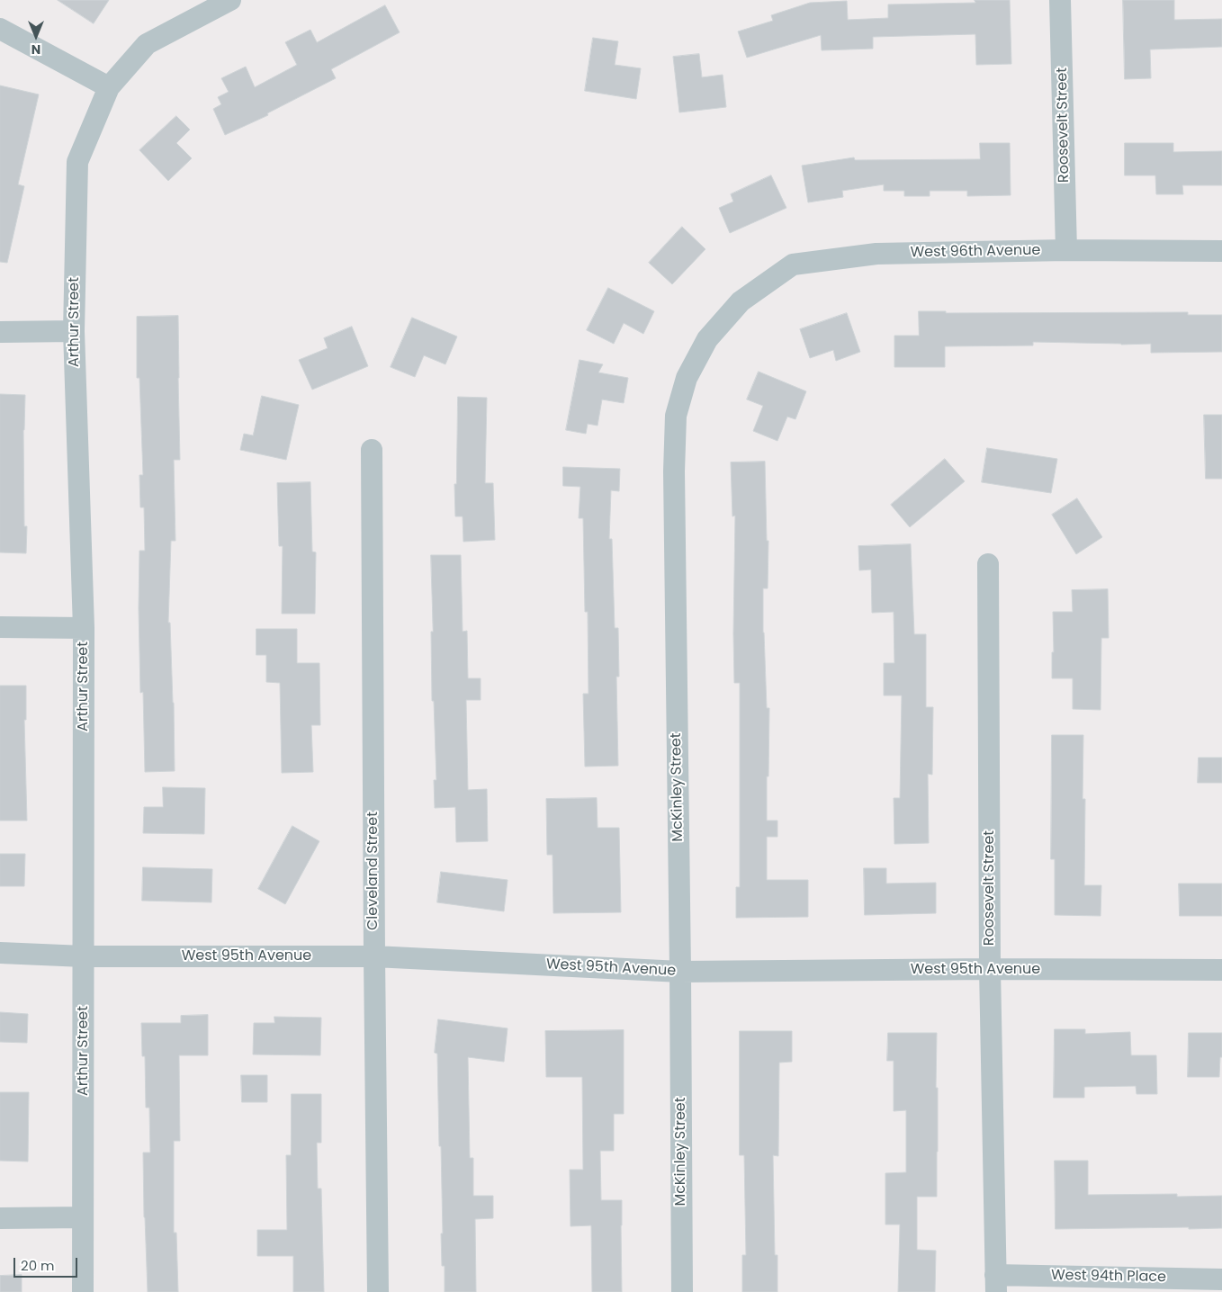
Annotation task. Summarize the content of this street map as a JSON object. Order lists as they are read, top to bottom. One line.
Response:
{"streets":{"street":["Roosevelt Street","West 96th Avenue","Arthur Street","McKinley Street","Cleveland Street","West 95th Avenue","West 94th Place"]},"crossings":[["Roosevelt Street","West 96th Avenue"],["Roosevelt Street","West 95th Avenue"],["Roosevelt Street","West 94th Place"],["West 96th Avenue","McKinley Street"],["Arthur Street","West 95th Avenue"],["McKinley Street","West 95th Avenue"],["Cleveland Street","West 95th Avenue"]],"scale_bar":"20 m","north":"bottom"}
